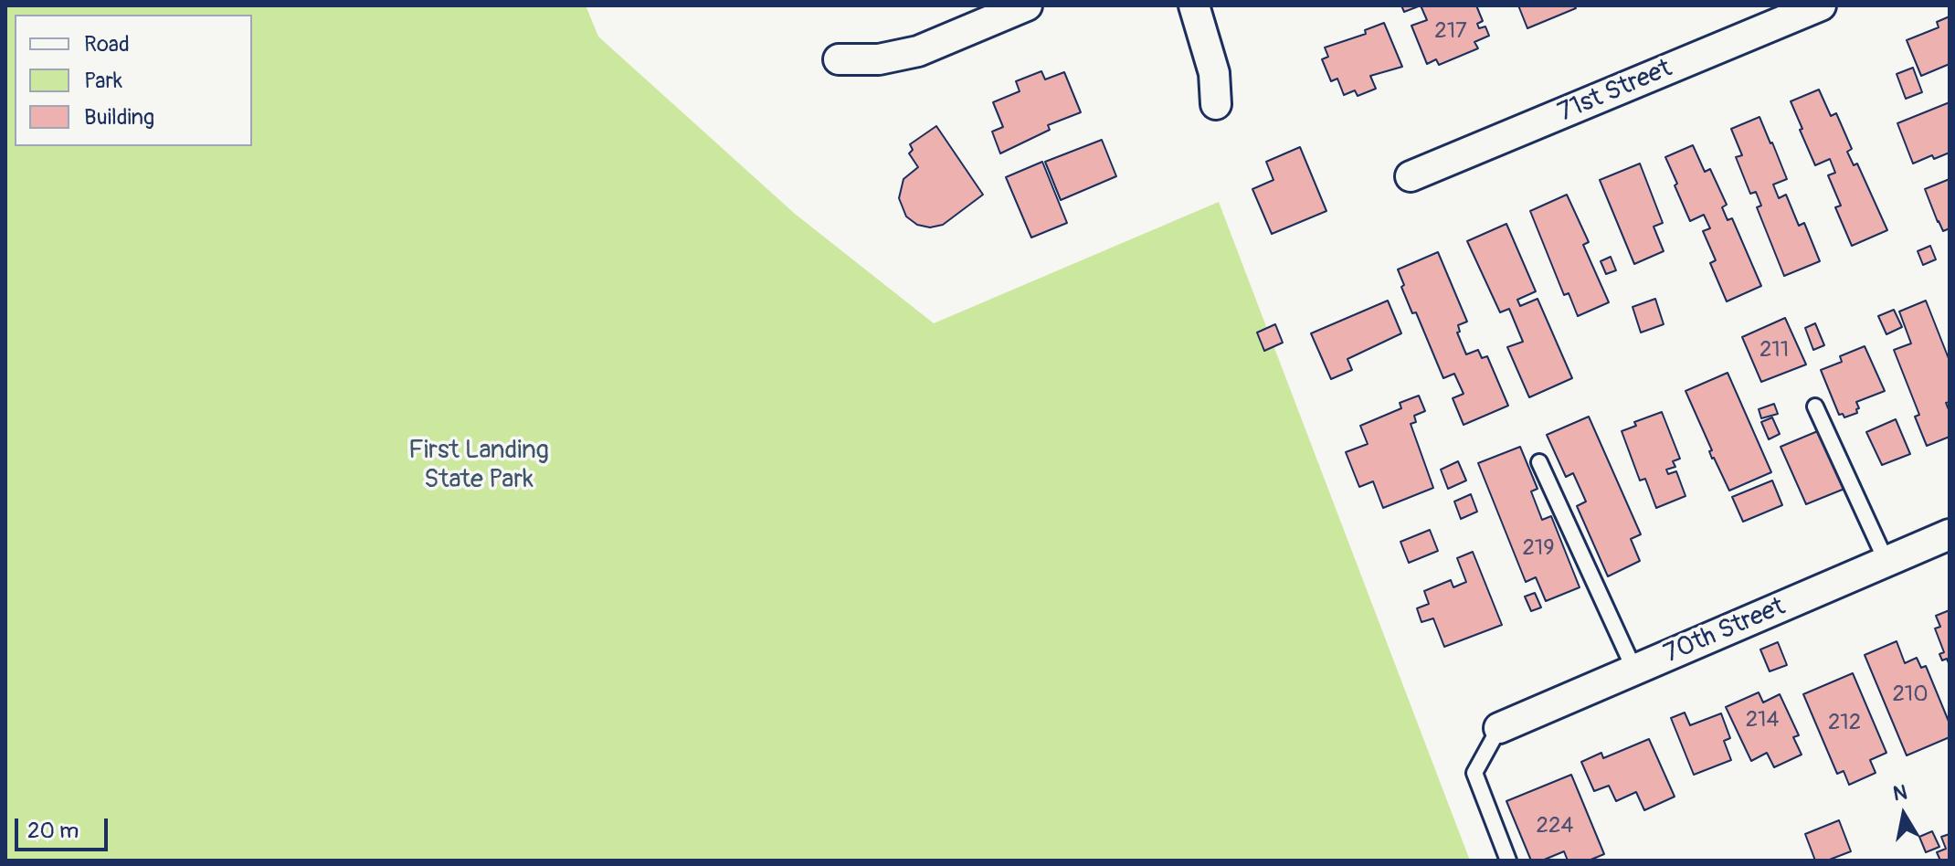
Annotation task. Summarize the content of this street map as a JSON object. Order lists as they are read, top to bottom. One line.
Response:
{"streets":{"street":["71st Street","70th Street"]},"parks":["First Landing State Park"],"house_numbers":["217","211","219","210","214","212","224"],"legend":["Road","Park","Building"],"scale_bar":"20 m","north":"top"}
